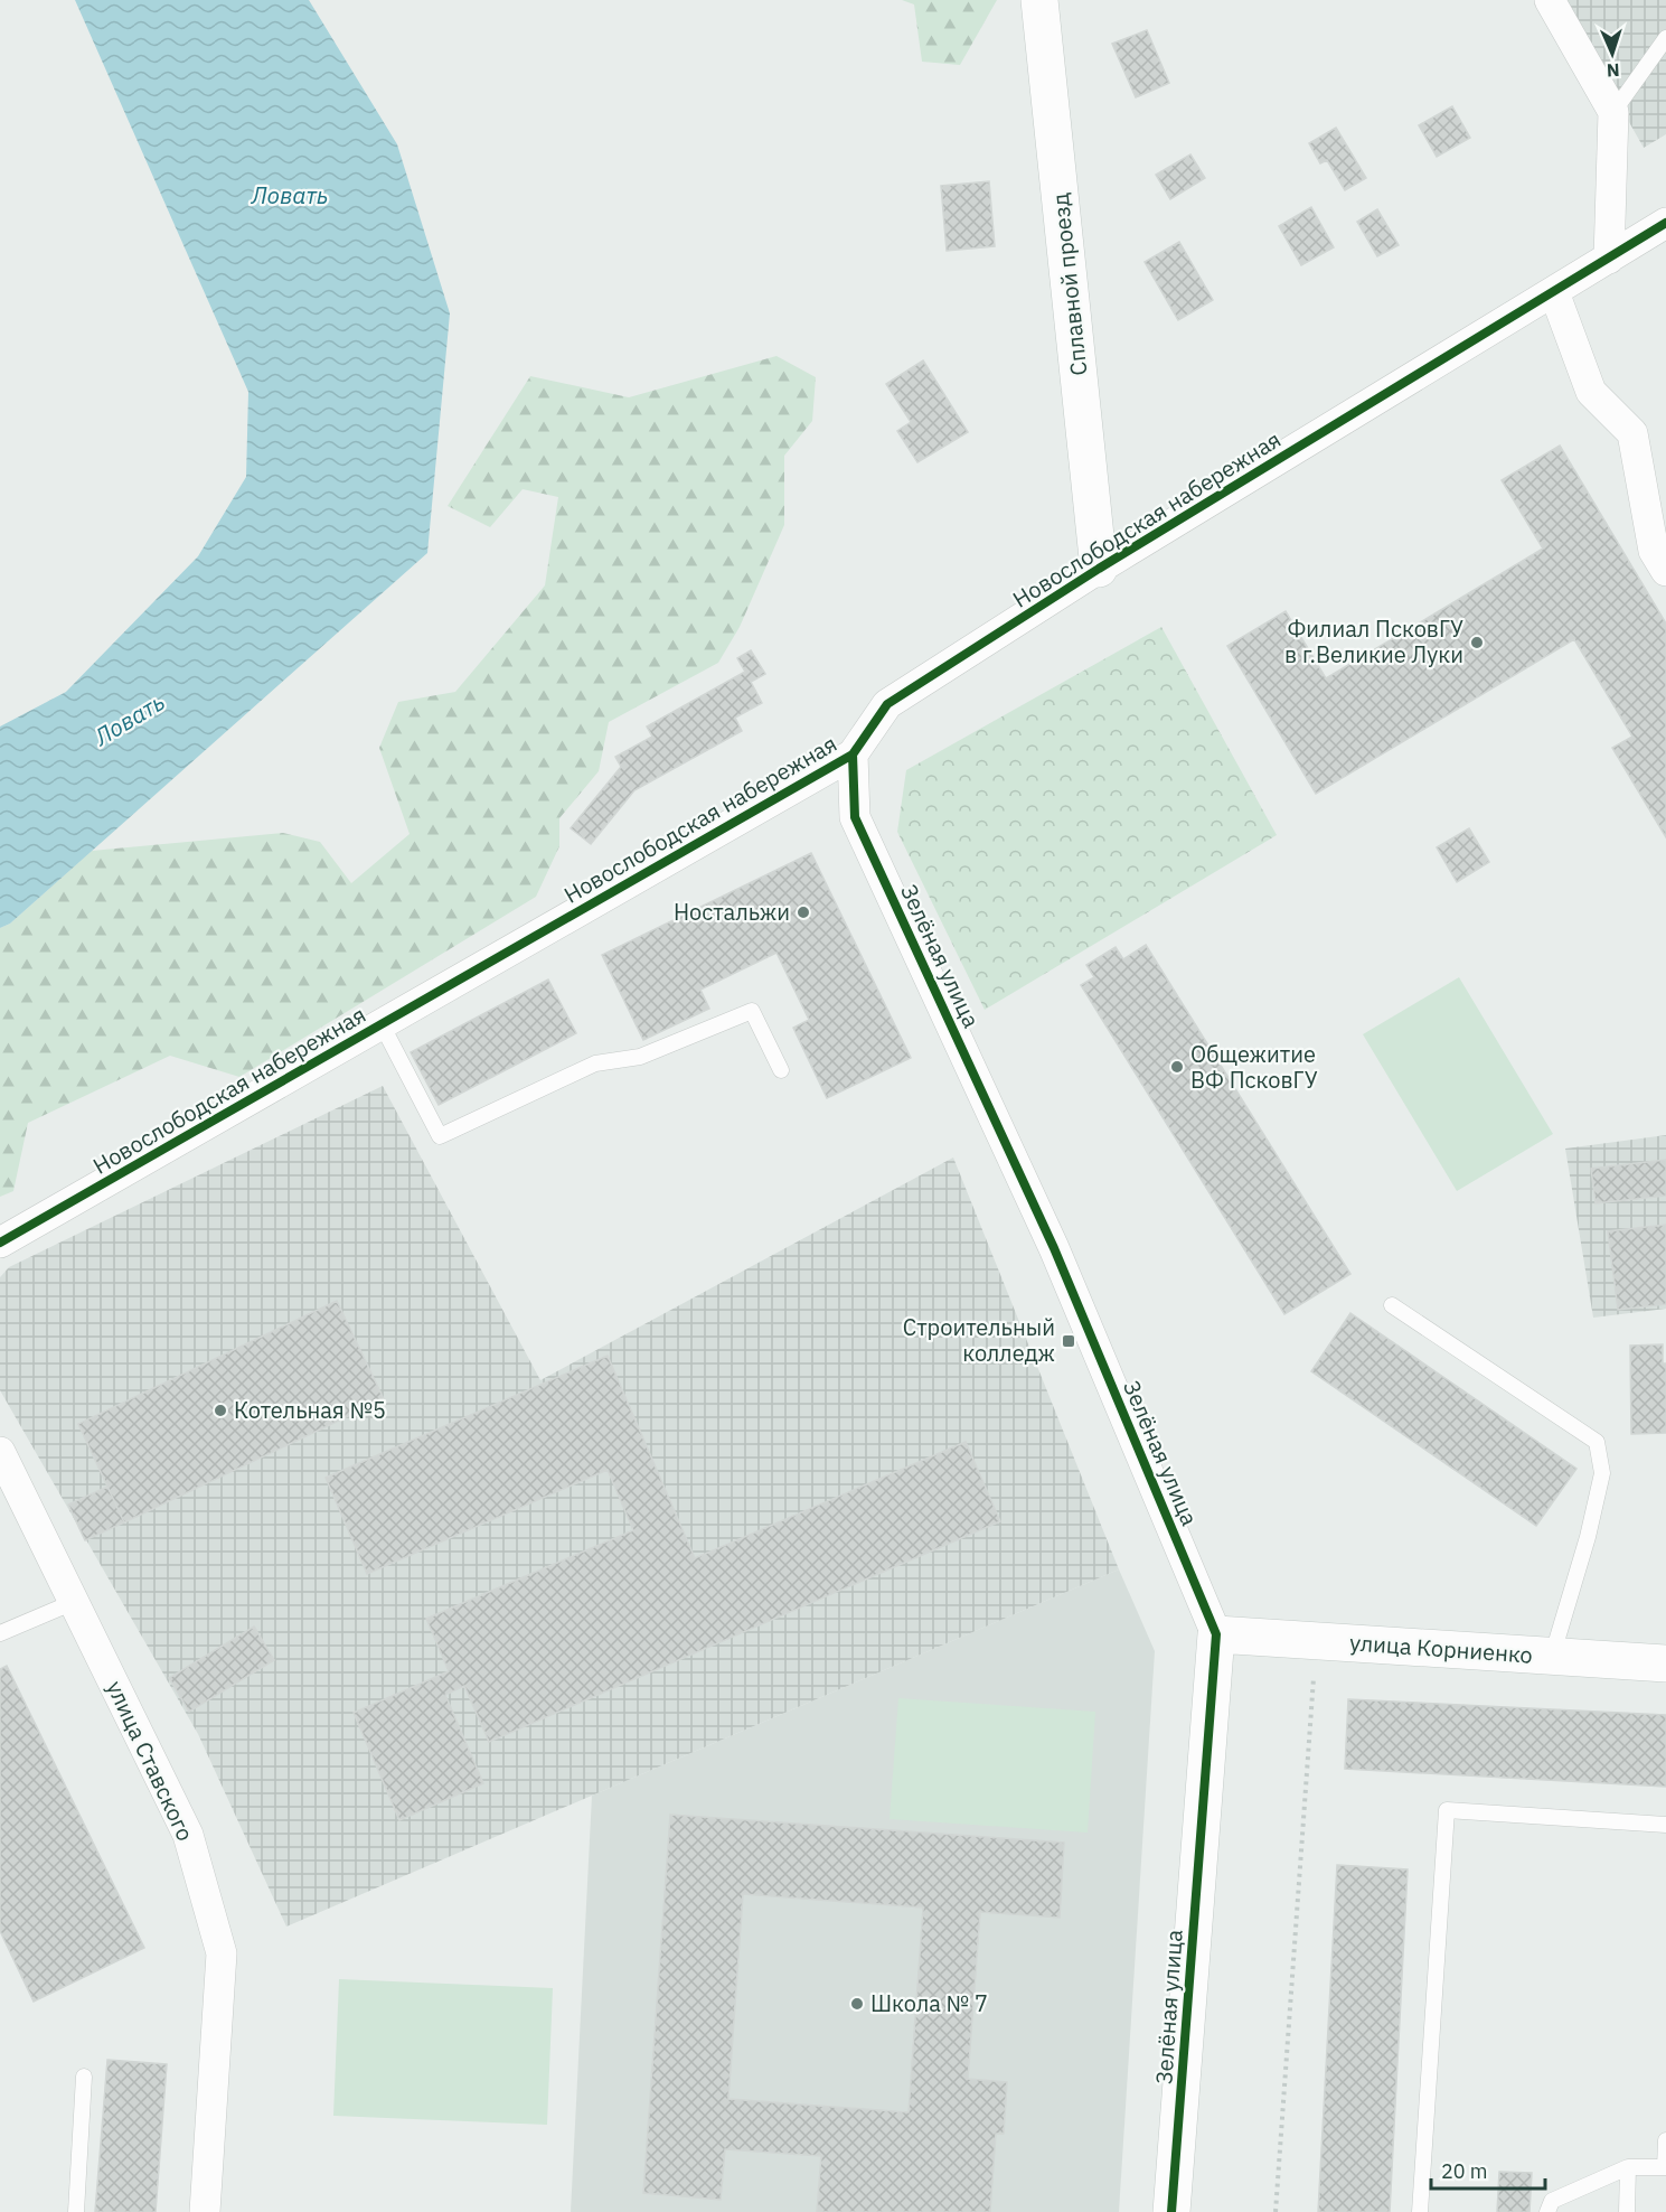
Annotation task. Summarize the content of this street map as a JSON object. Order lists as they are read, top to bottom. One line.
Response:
{"streets":{"street":["Сплавной проезд","Новослободская набережная","Зелёная улица","улица Корниенко","улица Ставского"]},"crossings":[["Сплавной проезд","Новослободская набережная"],["Новослободская набережная","Зелёная улица"],["Зелёная улица","улица Корниенко"]],"water":["Ловать"],"places":{"other":["Филиал ПсковГУ в г.Великие Луки","Ностальжи","Общежитие ВФ ПсковГУ","Котельная №5","Школа № 7"],"transit":["Строительный колледж"]},"scale_bar":"20 m","north":"bottom"}
